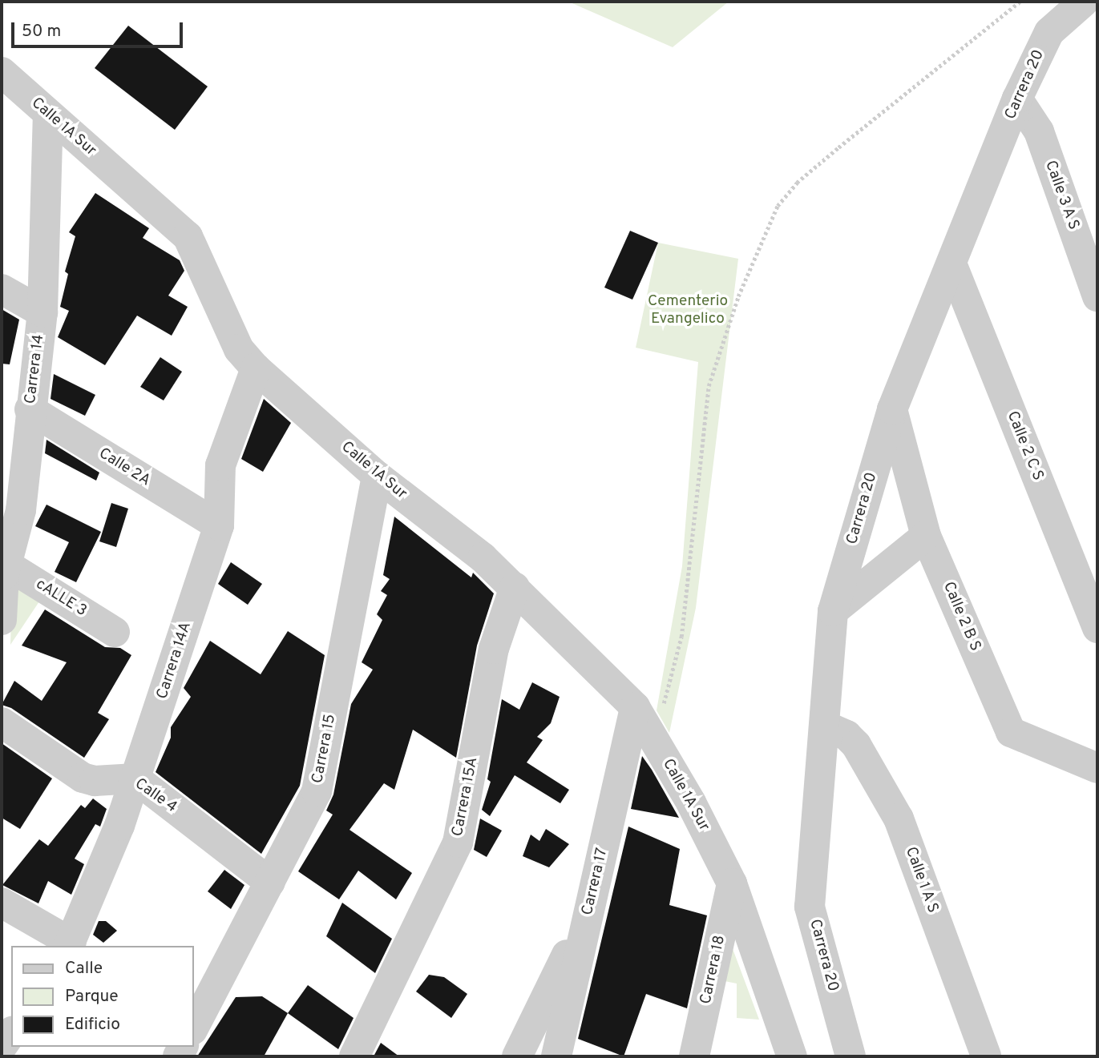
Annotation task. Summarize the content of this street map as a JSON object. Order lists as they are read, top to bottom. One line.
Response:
{"streets":{"street":["Carrera 20","Calle 1A Sur","Calle 3 A S","Carrera 14","Calle 2 C S","Calle 2A","cALLE 3","Calle 2 B S","Carrera 14A","Carrera 15","Calle 4","Carrera 15A","Calle 1 A S","Carrera 17","Carrera 18"]},"crossings":[["Carrera 20","Calle 3 A S"],["Carrera 20","Calle 2 C S"],["Carrera 20","Calle 2 B S"],["Carrera 20","Calle 1 A S"],["Calle 1A Sur","Carrera 14"],["Calle 1A Sur","Carrera 14A"],["Calle 1A Sur","Carrera 15"],["Calle 1A Sur","Carrera 15A"],["Calle 1A Sur","Carrera 17"],["Calle 1A Sur","Carrera 18"],["Carrera 14","Calle 2A"],["Carrera 14","cALLE 3"],["Calle 2A","Carrera 14A"],["Carrera 14A","Calle 4"],["Carrera 15","Calle 4"]],"parks":["Cementerio Evangelico"],"legend":["Calle","Parque","Edificio"],"scale_bar":"50 m"}
